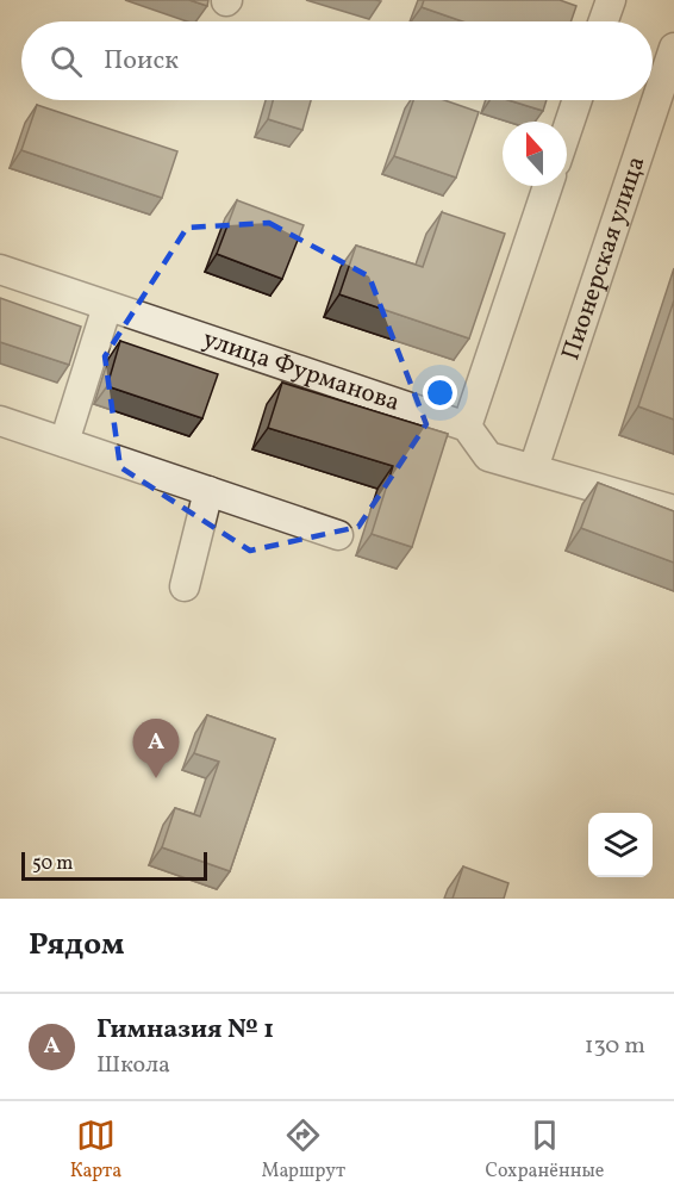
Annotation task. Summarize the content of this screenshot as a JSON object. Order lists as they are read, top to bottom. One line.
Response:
{"streets":{"street":["Пионерская улица","улица Фурманова"]},"scale_bar":"50 m","north":"top","page":{"search":"Поиск","pins":"A","scale":"50 m","heading":"Рядом","list":[{"mark":"A","name":"Гимназия № 1","note":"Школа","value":"130 m"}],"nav":["Карта","Маршрут","Сохранённые"]}}
